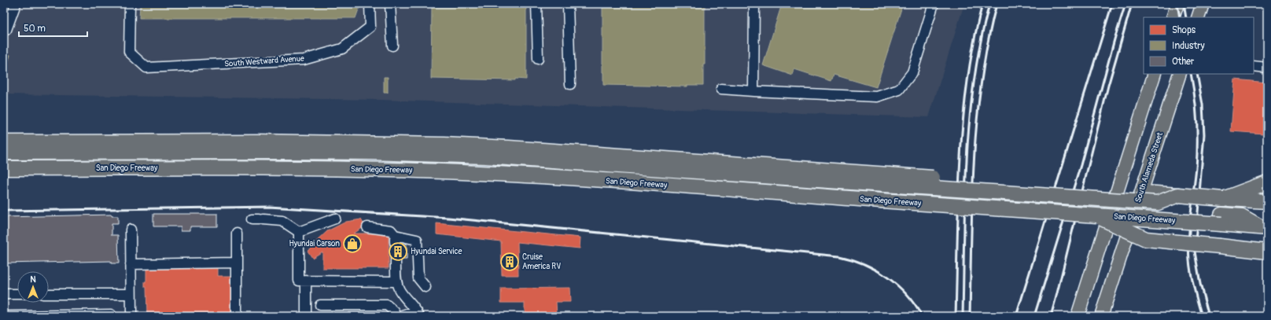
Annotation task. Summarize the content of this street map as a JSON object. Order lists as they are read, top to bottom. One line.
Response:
{"streets":{"highway":["San Diego Freeway"],"main road":["South Alameda Street"],"street":["South Westward Avenue"]},"places":{"shop":["Hyundai Carson"],"building":["Hyundai Service","Cruise America RV"]},"legend":["Shops","Industry","Other"],"scale_bar":"50 m","north":"top"}
